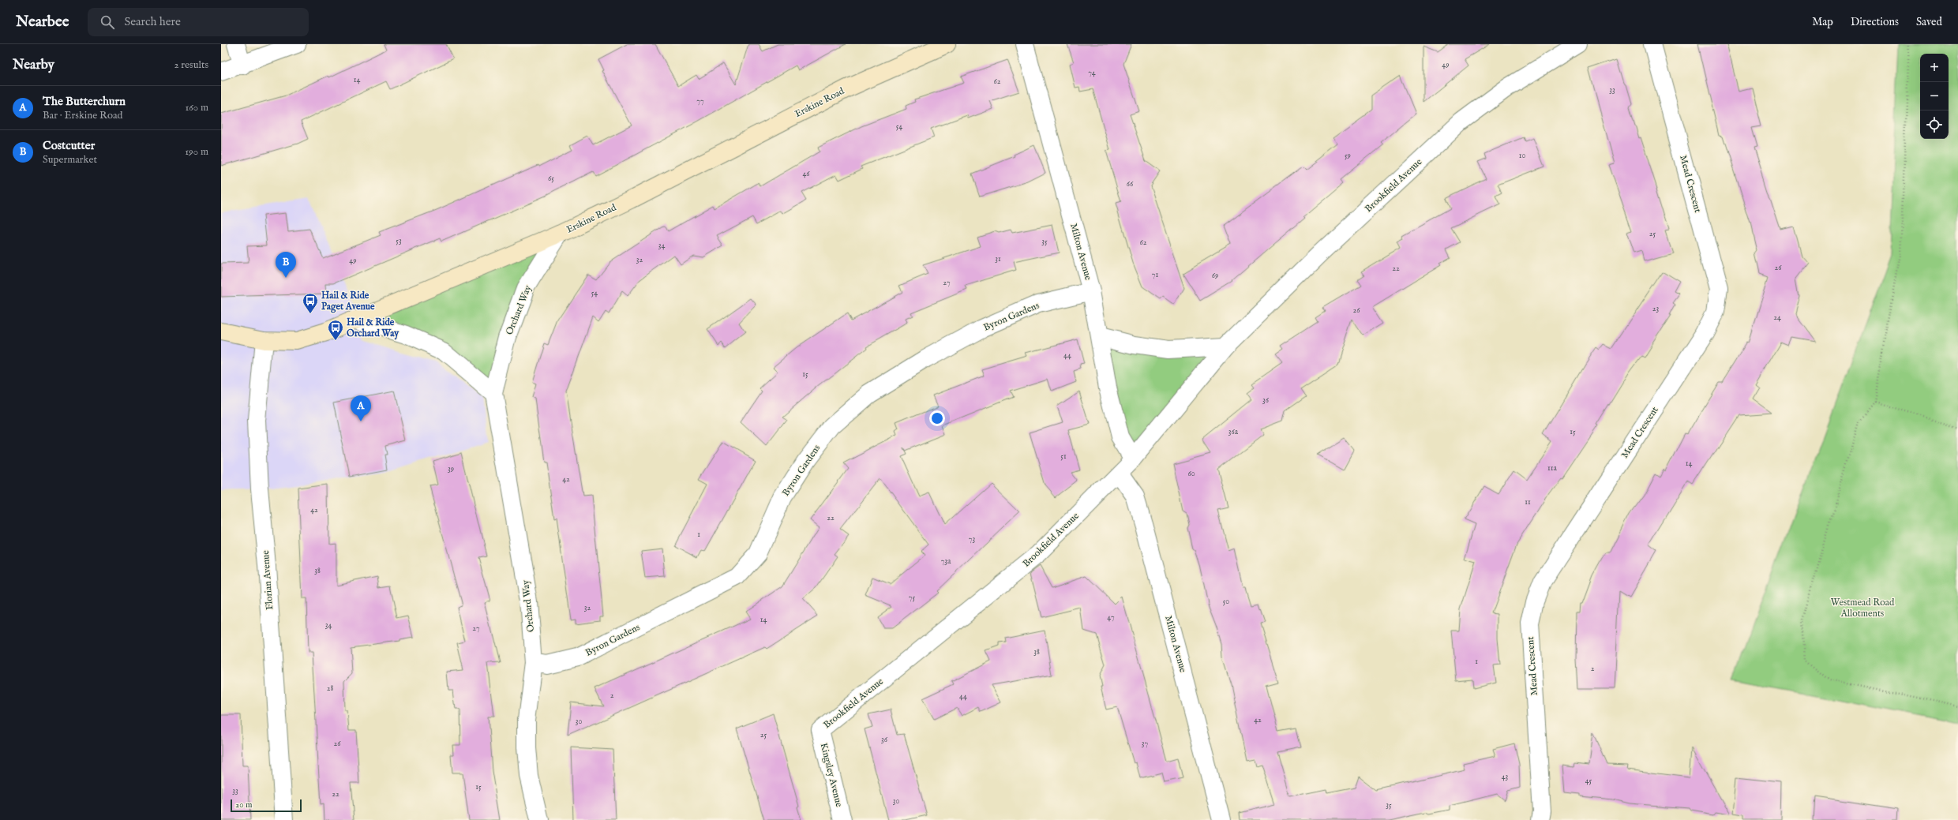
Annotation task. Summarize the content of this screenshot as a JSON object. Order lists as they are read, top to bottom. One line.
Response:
{"streets":{"street":["Erskine Road","Mead Crescent","Brookfield Avenue","Milton Avenue","Orchard Way","Byron Gardens","Florian Avenue","Kingsley Avenue"]},"crossings":[["Erskine Road","Orchard Way"],["Erskine Road","Florian Avenue"],["Brookfield Avenue","Milton Avenue"],["Brookfield Avenue","Kingsley Avenue"],["Milton Avenue","Byron Gardens"],["Orchard Way","Byron Gardens"]],"parks":["Westmead Road Allotments"],"places":{"bus stop":["Hail & Ride Paget Avenue","Hail & Ride Orchard Way"]},"house_numbers":["49","74","14","62","33","77","54","59","10","46","65","66","25","53","35","62","34","31","32","49","26","22","71","69","27","54","23","26","24","44","15","36","36a","15","51","14","11a","39","60","42","11","42","22","1","73","73a","38","75","50","32","47","14","34","27","38","1","2","28","2","44","42","30","25","36","26","37","43","45","15","33","22","30","35"],"scale_bar":"20 m","page":{"header":"Nearbee","search":"Search here","nav":["Map","Directions","Saved"],"heading":["Nearby","2 results"],"map_buttons":["+","−"],"list":[{"mark":"A","name":"The Butterchurn","note":"Bar · Erskine Road","value":"160 m"},{"mark":"B","name":"Costcutter","note":"Supermarket","value":"190 m"}],"pins":["B","A"],"scale":"20 m"}}
